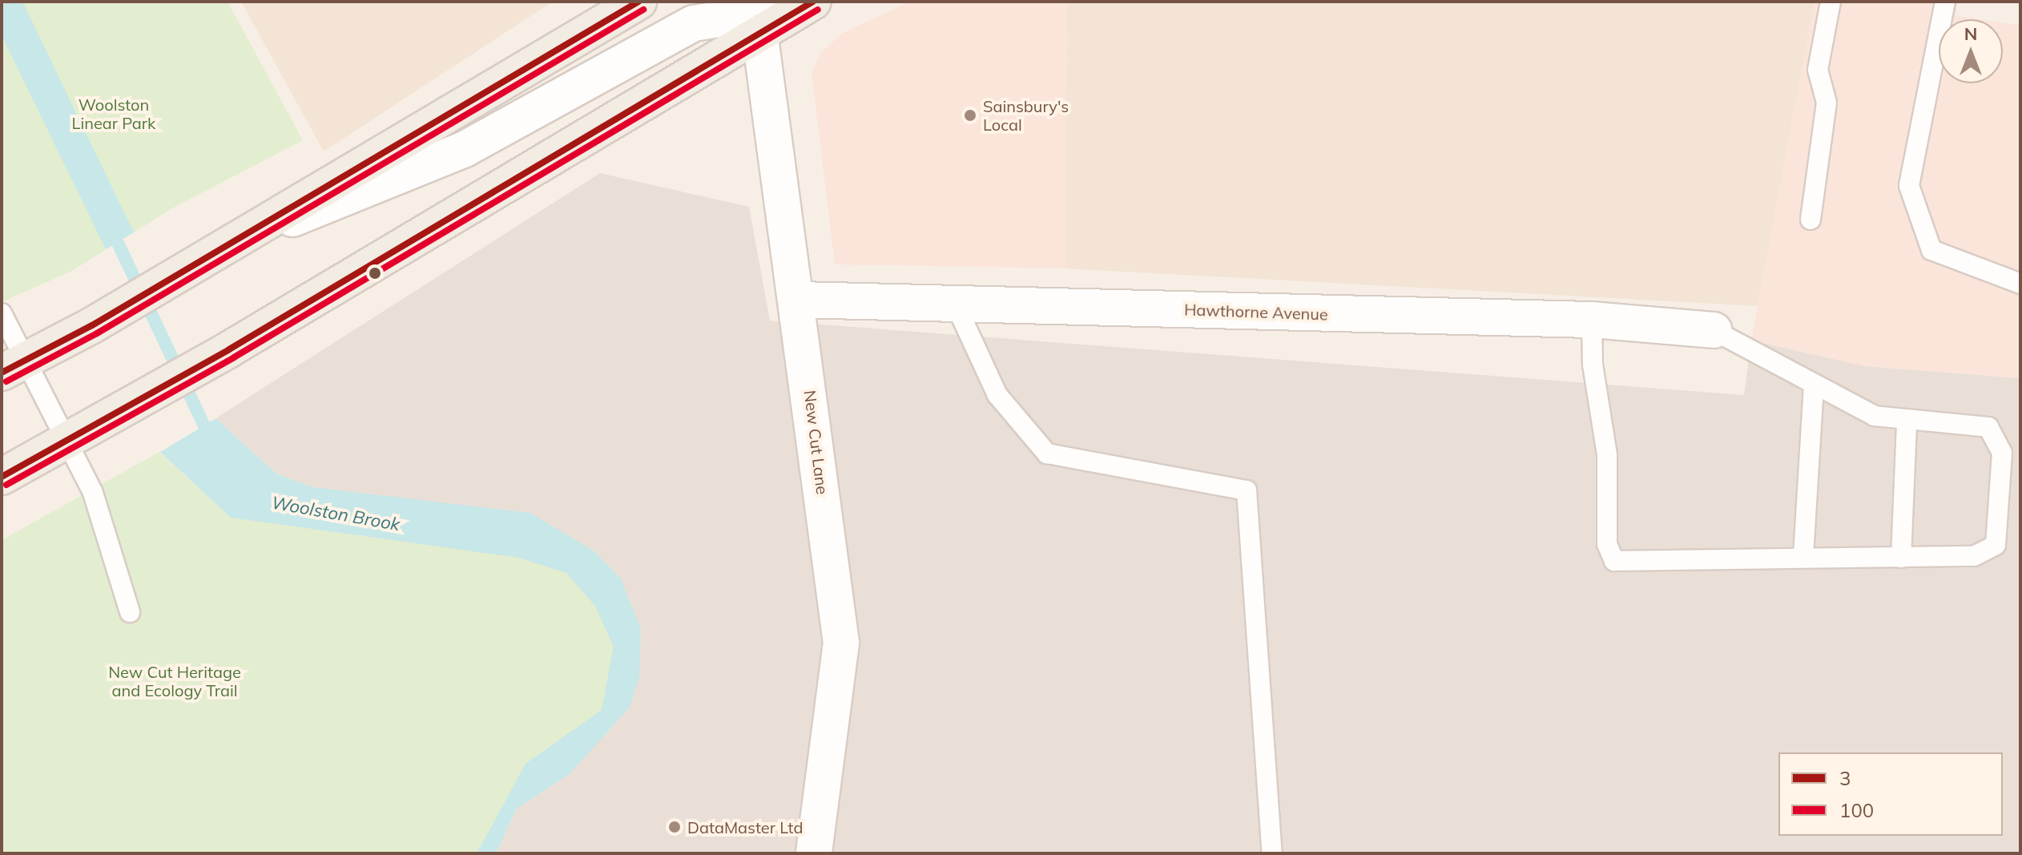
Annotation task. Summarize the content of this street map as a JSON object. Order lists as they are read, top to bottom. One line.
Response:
{"streets":{"street":["Hawthorne Avenue","New Cut Lane"]},"crossings":[["Hawthorne Avenue","New Cut Lane"]],"water":["Woolston Brook"],"parks":["Woolston Linear Park","New Cut Heritage and Ecology Trail"],"places":["Sainsbury's Local","DataMaster Ltd"],"lines":["transit line 3","transit line 100"],"legend":["3","100"],"north":"top"}
